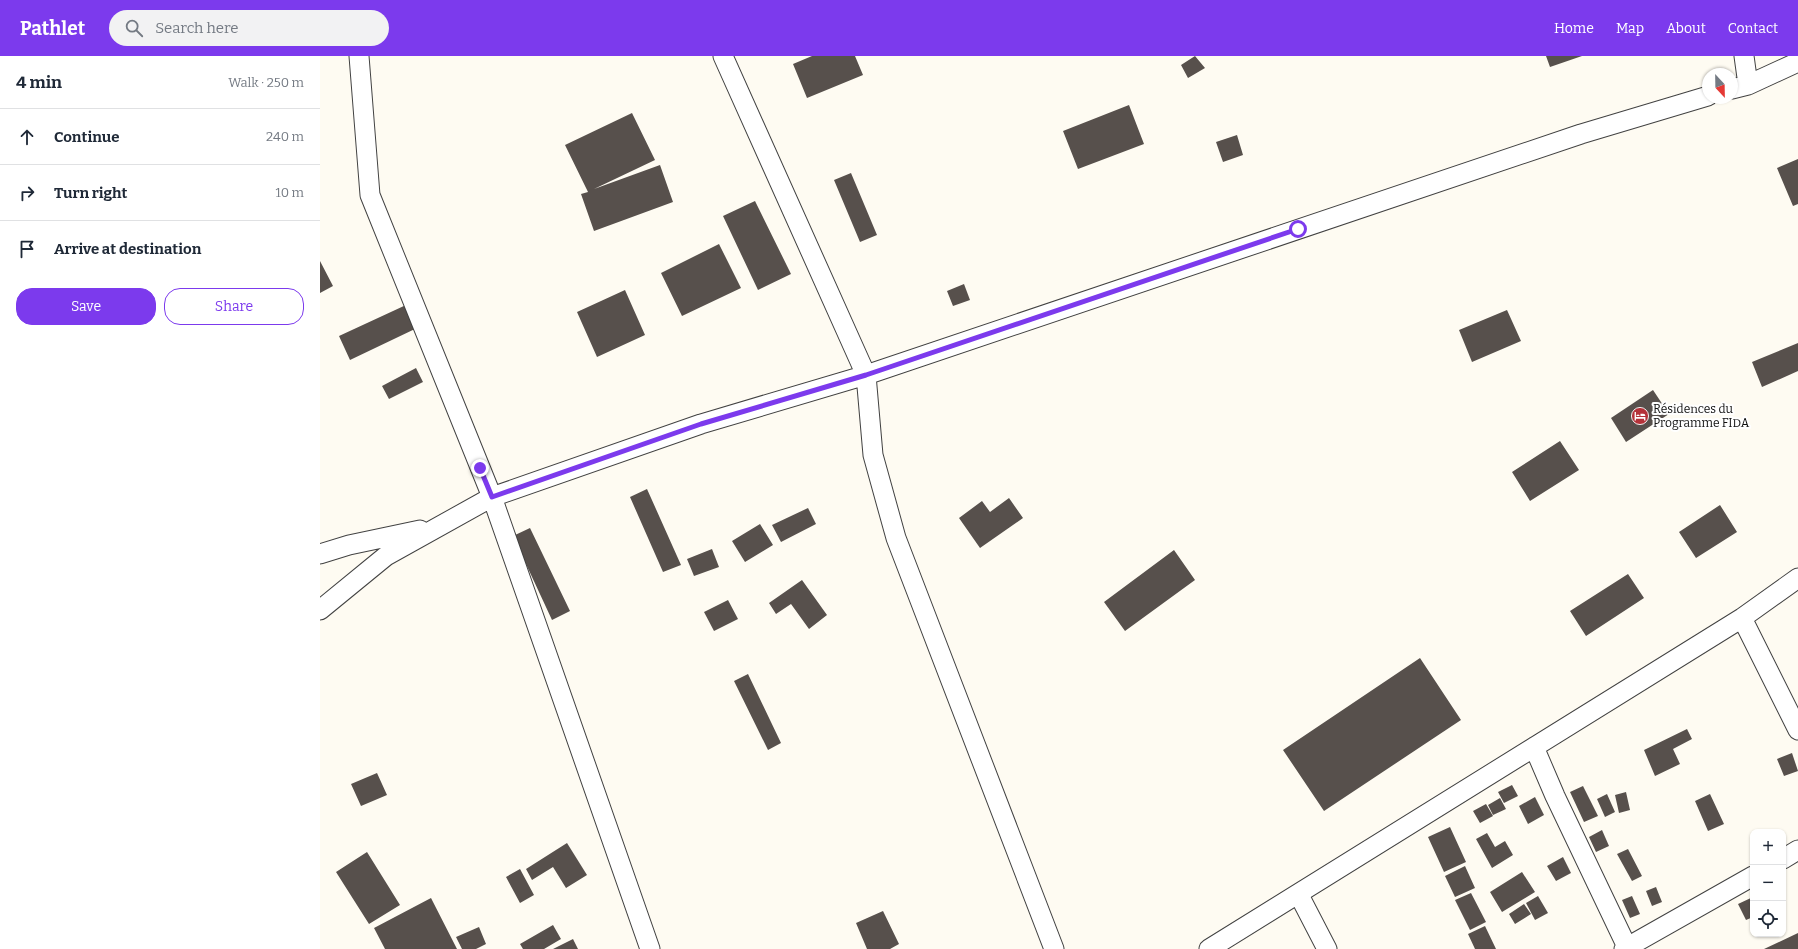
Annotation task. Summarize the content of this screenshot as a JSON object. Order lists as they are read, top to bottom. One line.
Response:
{"places":{"hotel":["Résidences du Programme FIDA"]},"north":"bottom","page":{"header":"Pathlet","search":"Search here","nav":["Home","Map","About","Contact"],"heading":["4 min","Walk · 250 m"],"list":[["Continue","240 m"],["Turn right","10 m"],"Arrive at destination"],"buttons":["Save","Share"],"map_buttons":["+","−"]}}
